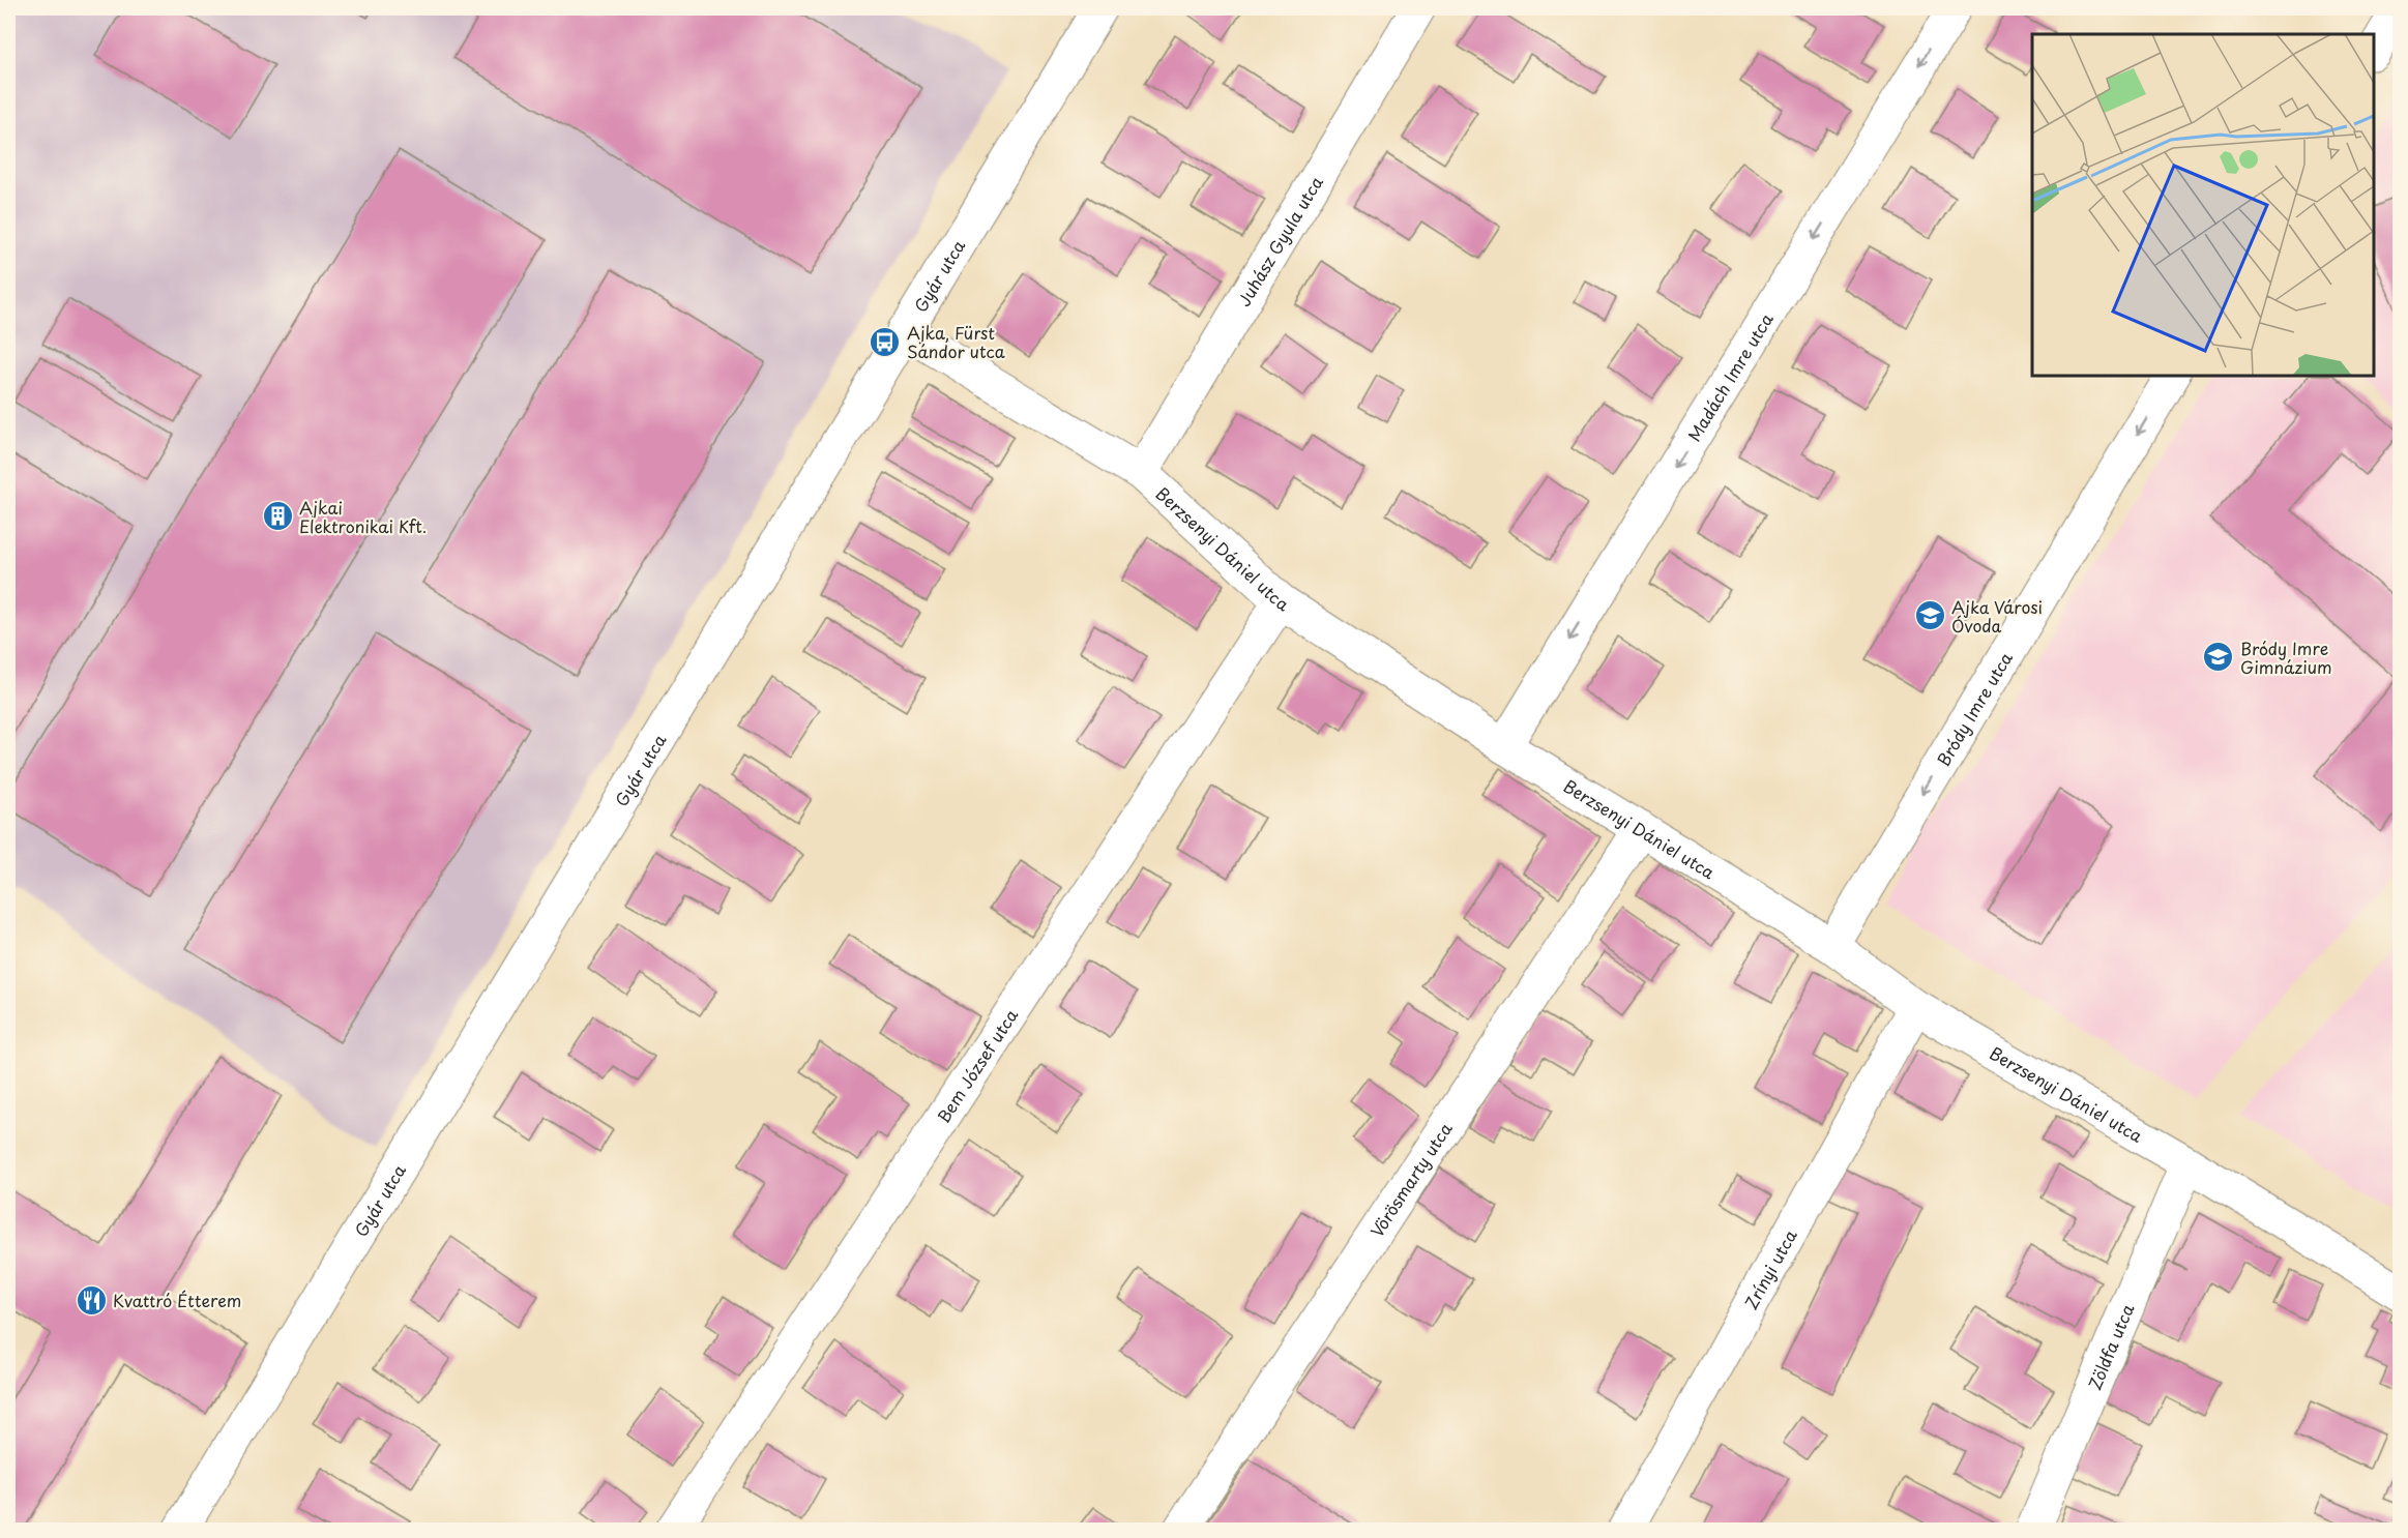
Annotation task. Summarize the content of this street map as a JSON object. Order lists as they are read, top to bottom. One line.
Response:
{"streets":{"street":["Juhász Gyula utca","Gyár utca","Madách Imre utca","Berzsenyi Dániel utca","Bródy Imre utca","Bem József utca","Vörösmarty utca","Zrínyi utca","Zöldfa utca"]},"crossings":[["Juhász Gyula utca","Berzsenyi Dániel utca"],["Gyár utca","Berzsenyi Dániel utca"],["Madách Imre utca","Berzsenyi Dániel utca"],["Berzsenyi Dániel utca","Bródy Imre utca"],["Berzsenyi Dániel utca","Bem József utca"],["Berzsenyi Dániel utca","Vörösmarty utca"],["Berzsenyi Dániel utca","Zrínyi utca"],["Berzsenyi Dániel utca","Zöldfa utca"]],"one_way":["Madách Imre utca","Bródy Imre utca"],"places":{"bus stop":["Ajka, Fürst Sándor utca"],"building":["Ajkai Elektronikai Kft."],"school or university":["Ajka Városi Óvoda","Bródy Imre Gimnázium"],"restaurant":["Kvattró Étterem"]}}
